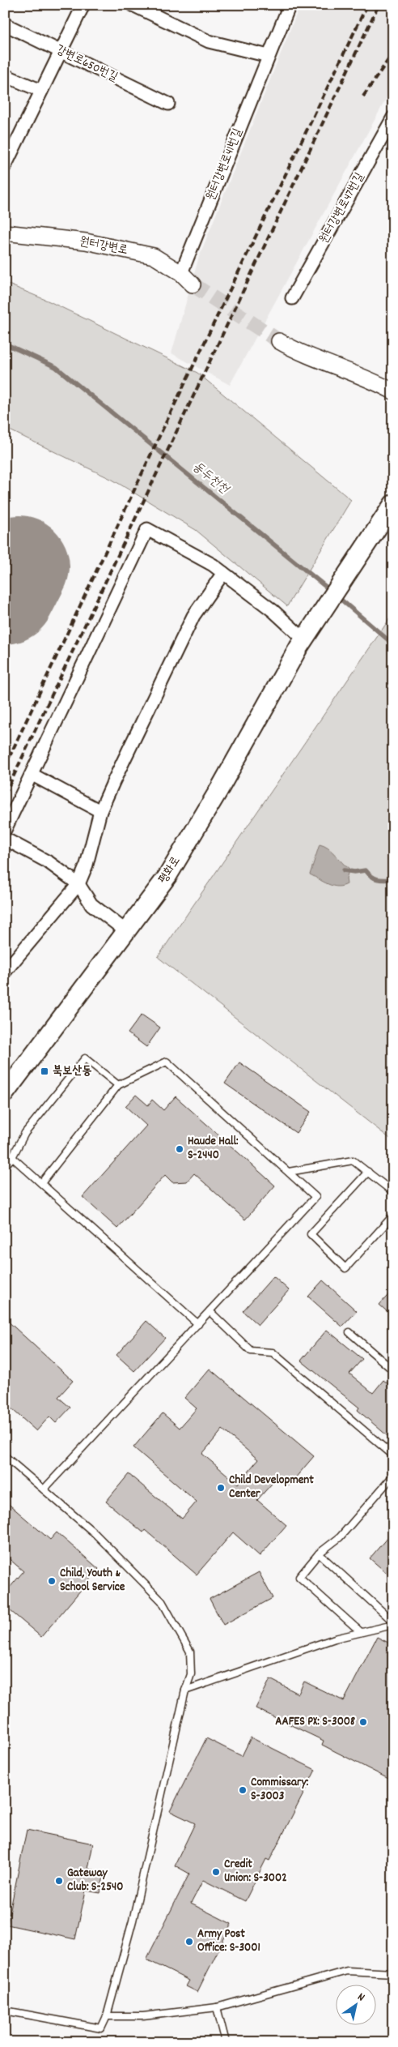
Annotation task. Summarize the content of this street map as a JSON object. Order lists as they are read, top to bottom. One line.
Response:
{"streets":{"main road":["평화로"],"street":["강변로650번길","원터강변로41번길","원터강변로47번길","원터강변로"]},"crossings":[["원터강변로41번길","원터강변로"]],"water":["동두천천"],"places":{"transit":["북보산동"],"other":["Haude Hall: S-2440","Child Development Center","Child, Youth & School Service","AAFES PX: S-3008","Commissary: S-3003","Credit Union: S-3002","Gateway Club: S-2540","Army Post Office: S-3001"]},"north":"top right"}
